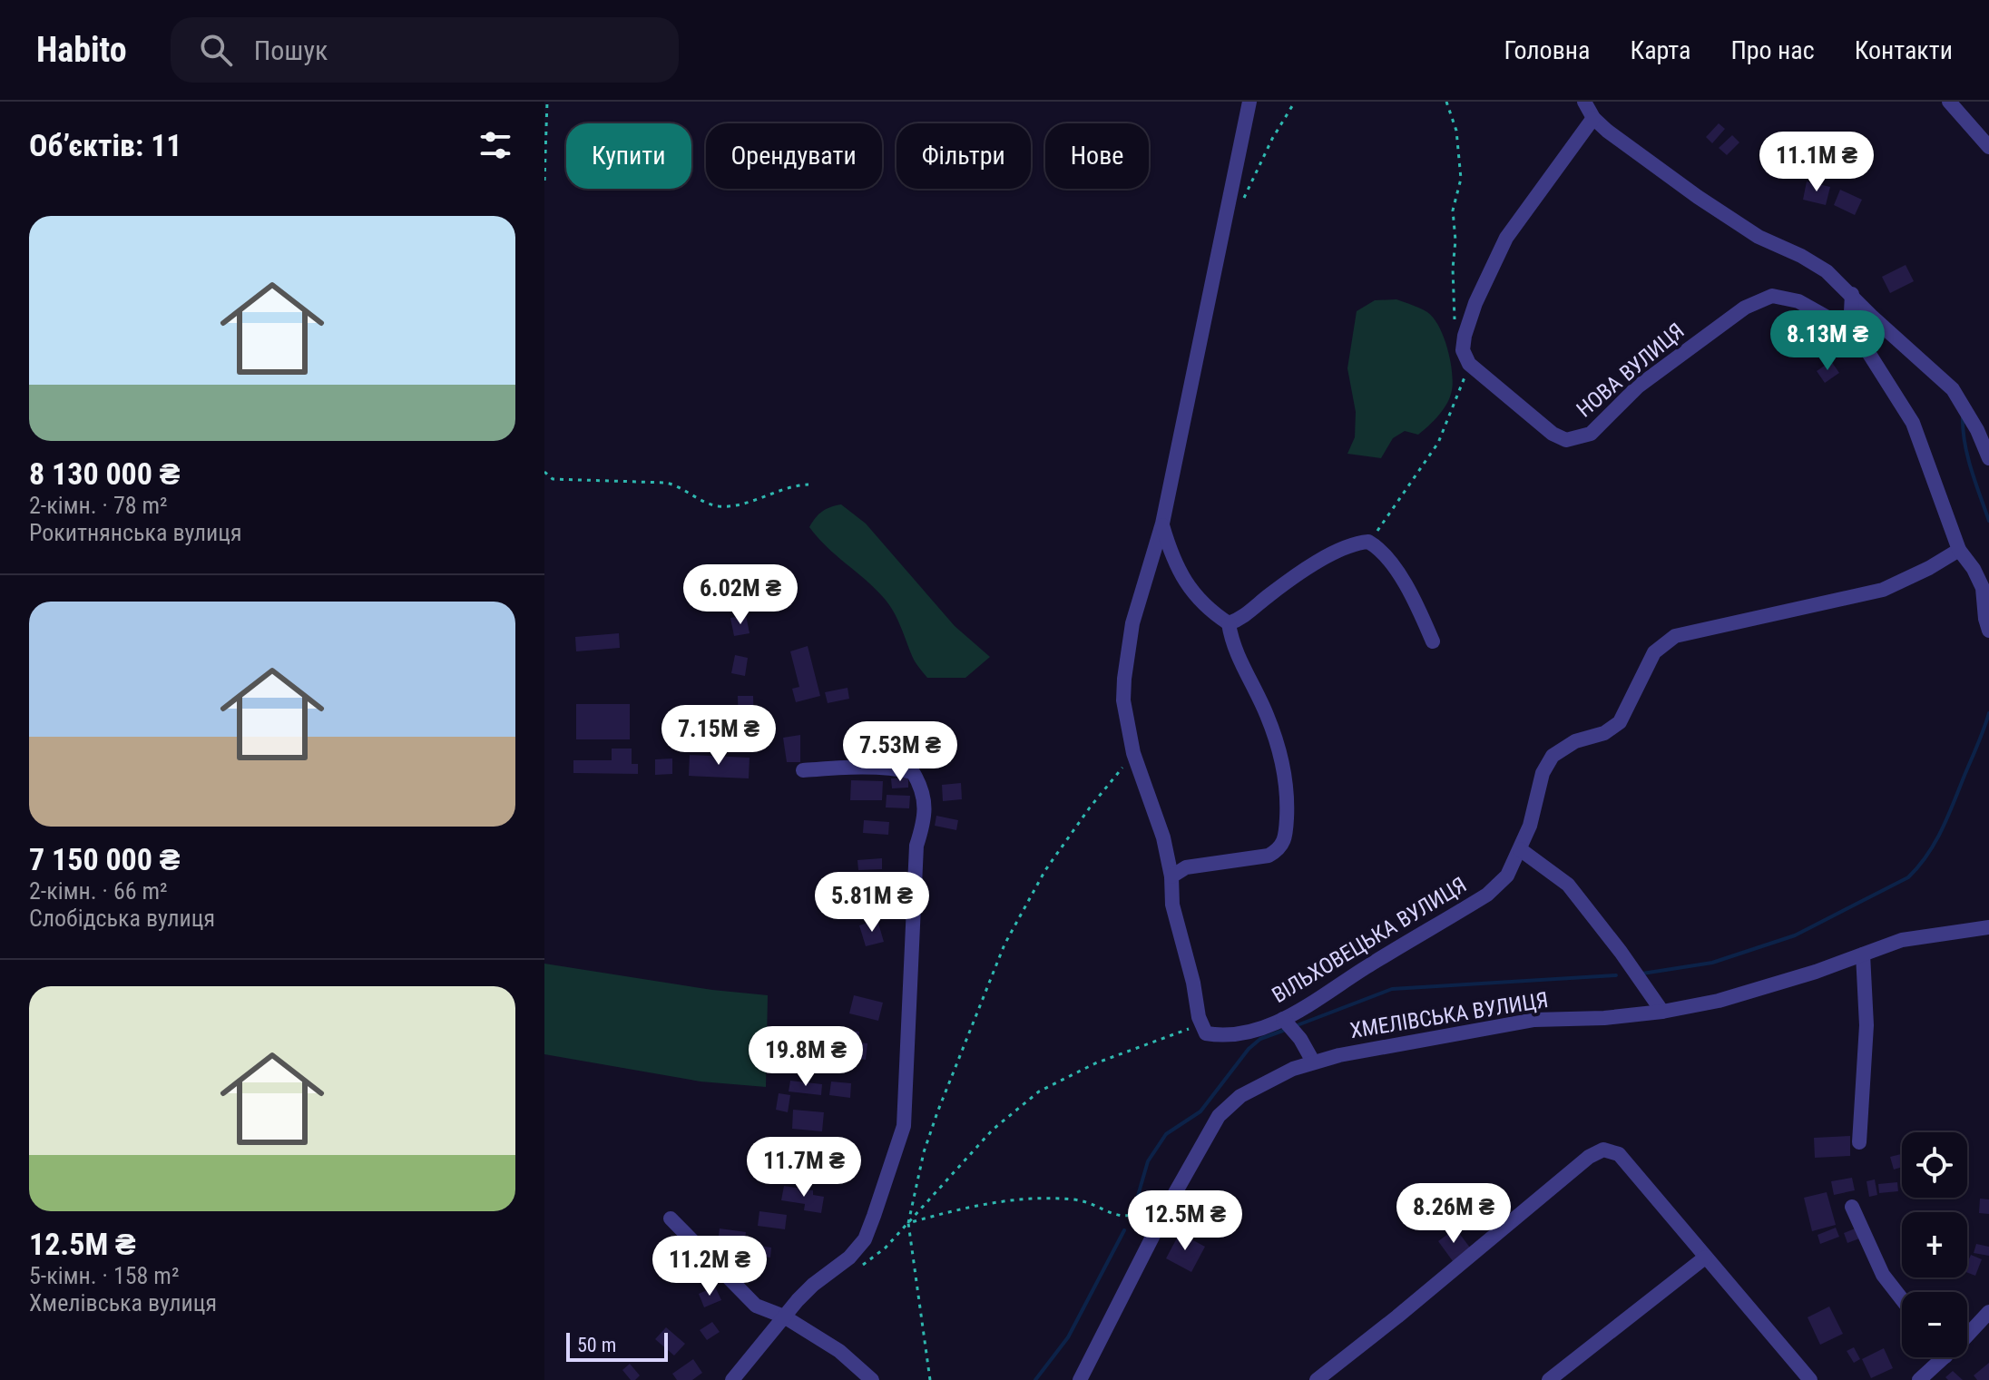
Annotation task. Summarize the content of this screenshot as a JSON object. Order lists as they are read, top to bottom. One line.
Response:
{"streets":{"street":["НОВА ВУЛИЦЯ","ВІЛЬХОВЕЦЬКА ВУЛИЦЯ","ХМЕЛІВСЬКА ВУЛИЦЯ"]},"scale_bar":"50 m","page":{"header":"Habito","search":"Пошук","nav":["Головна","Карта","Про нас","Контакти"],"heading":"Об’єктів: 11","chip":["Купити","Орендувати","Фільтри","Нове"],"price":["11.1M ₴","8.13M ₴","6.02M ₴","7.15M ₴","7.53M ₴","5.81M ₴","19.8M ₴","11.7M ₴","8.26M ₴","12.5M ₴","11.2M ₴"],"list":[{"name":"8 130 000 ₴","note":"2-кімн. · 78 m² · Рокитнянська вулиця"},{"name":"7 150 000 ₴","note":"2-кімн. · 66 m² · Слобідська вулиця"},{"name":"12.5M ₴","note":"5-кімн. · 158 m² · Хмелівська вулиця"}],"map_buttons":["+","−"],"scale":"50 m"}}
